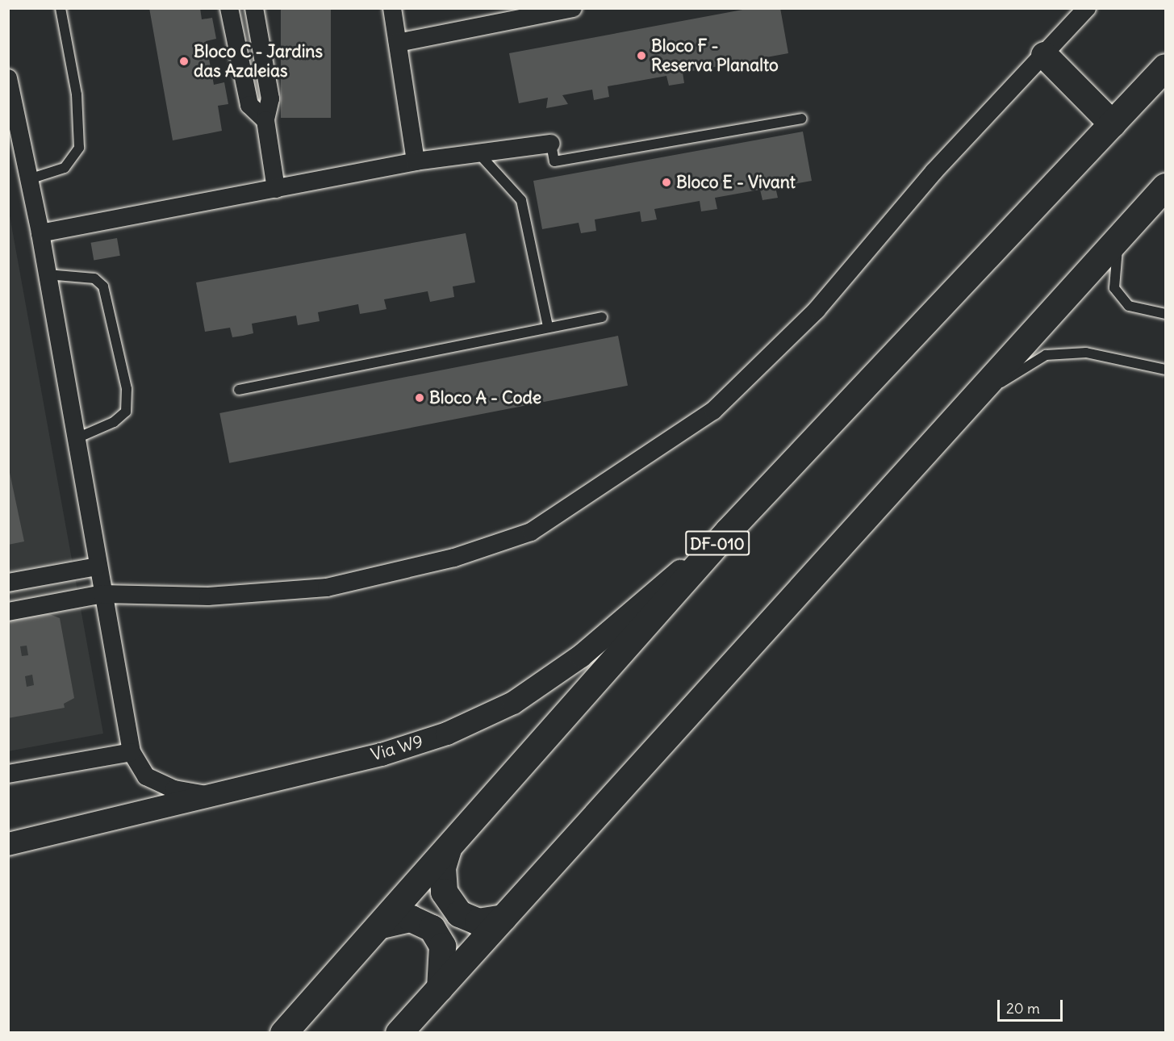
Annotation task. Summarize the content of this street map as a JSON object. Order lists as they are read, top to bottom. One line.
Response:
{"streets":{"main road":["DF-010"],"street":["Via W9"]},"crossings":[["DF-010","Via W9"]],"places":["Bloco F - Reserva Planalto","Bloco C - Jardins das Azaleias","Bloco E - Vivant","Bloco A - Code"],"scale_bar":"20 m"}
